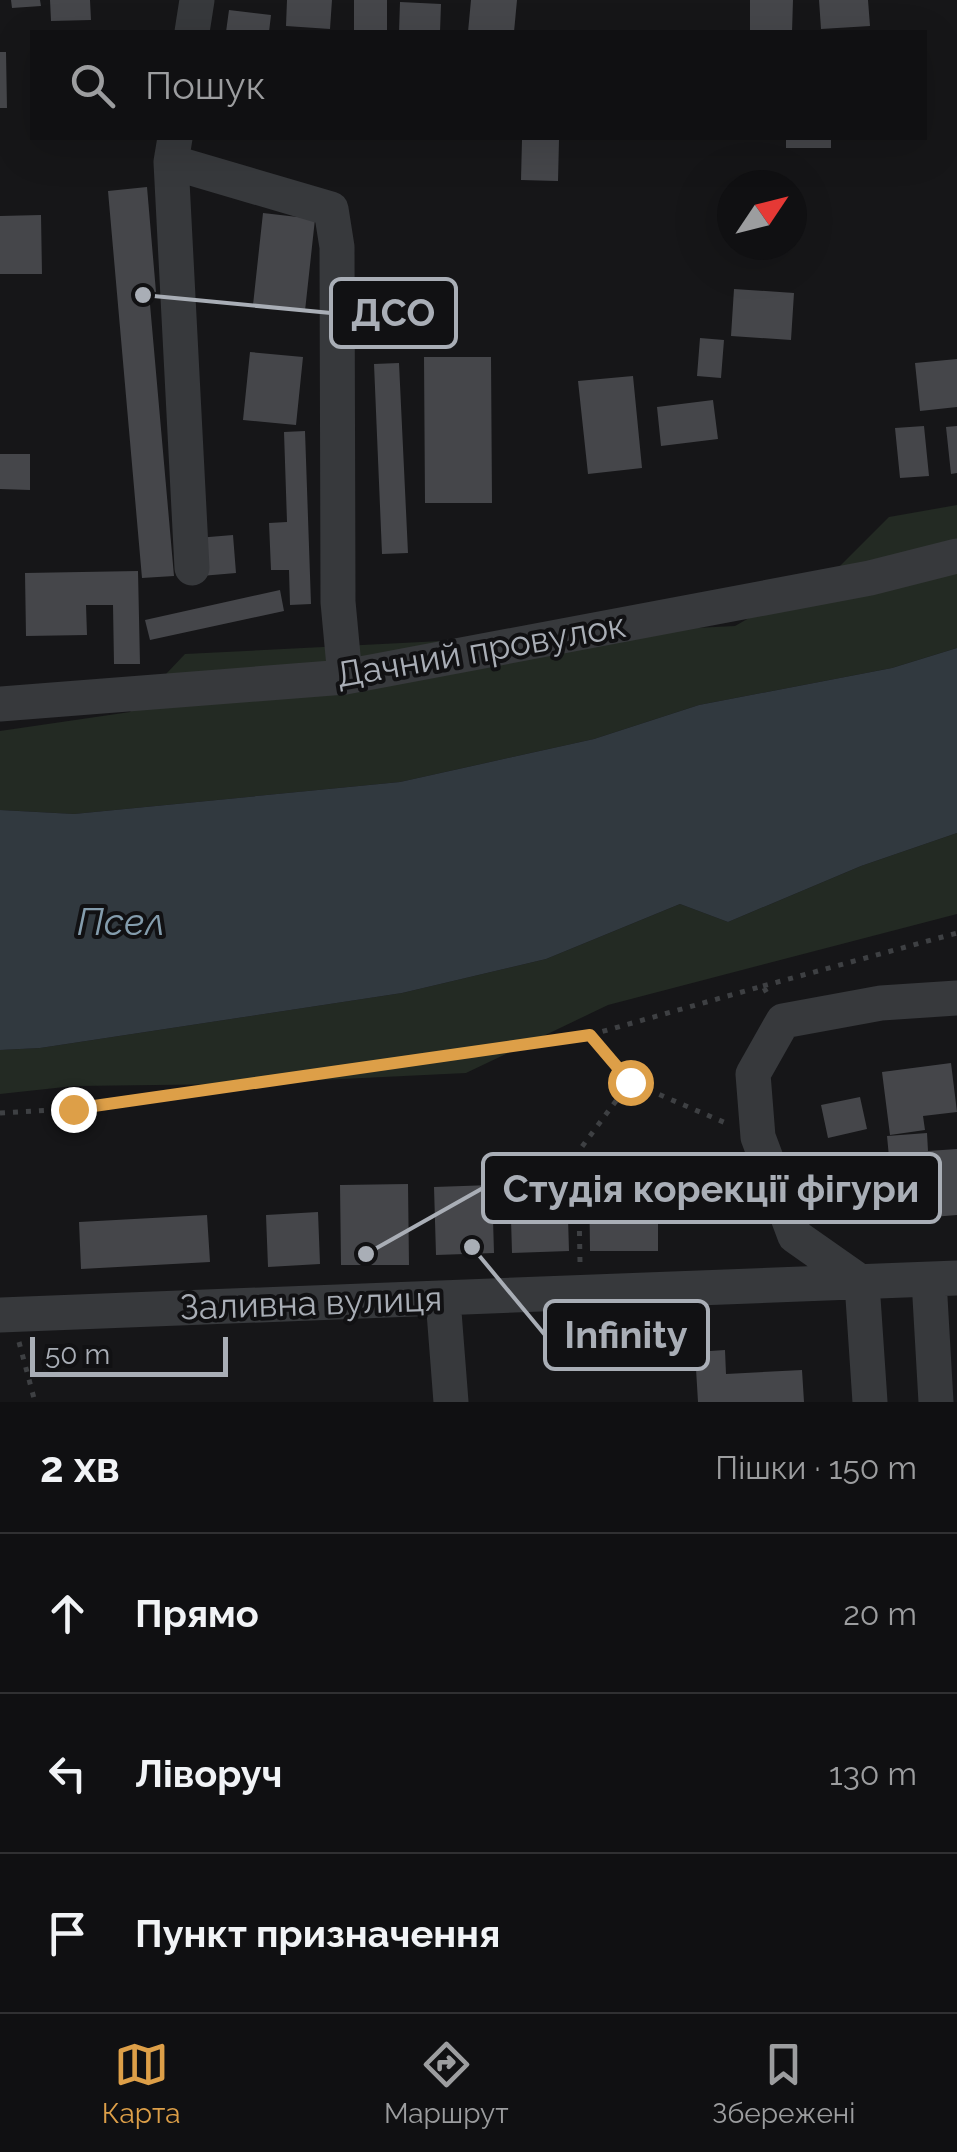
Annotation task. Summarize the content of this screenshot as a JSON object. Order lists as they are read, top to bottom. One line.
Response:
{"streets":{"street":["Дачний провулок","Заливна вулиця"]},"water":["Псел"],"places":["ДСО","Infinity","Студія корекції фігури"],"scale_bar":"50 m","north":"top right","page":{"search":"Пошук","scale":"50 m","heading":["2 хв","Пішки · 150 m"],"list":[["Прямо","20 m"],["Ліворуч","130 m"],"Пункт призначення"],"nav":["Карта","Маршрут","Збережені"]}}
